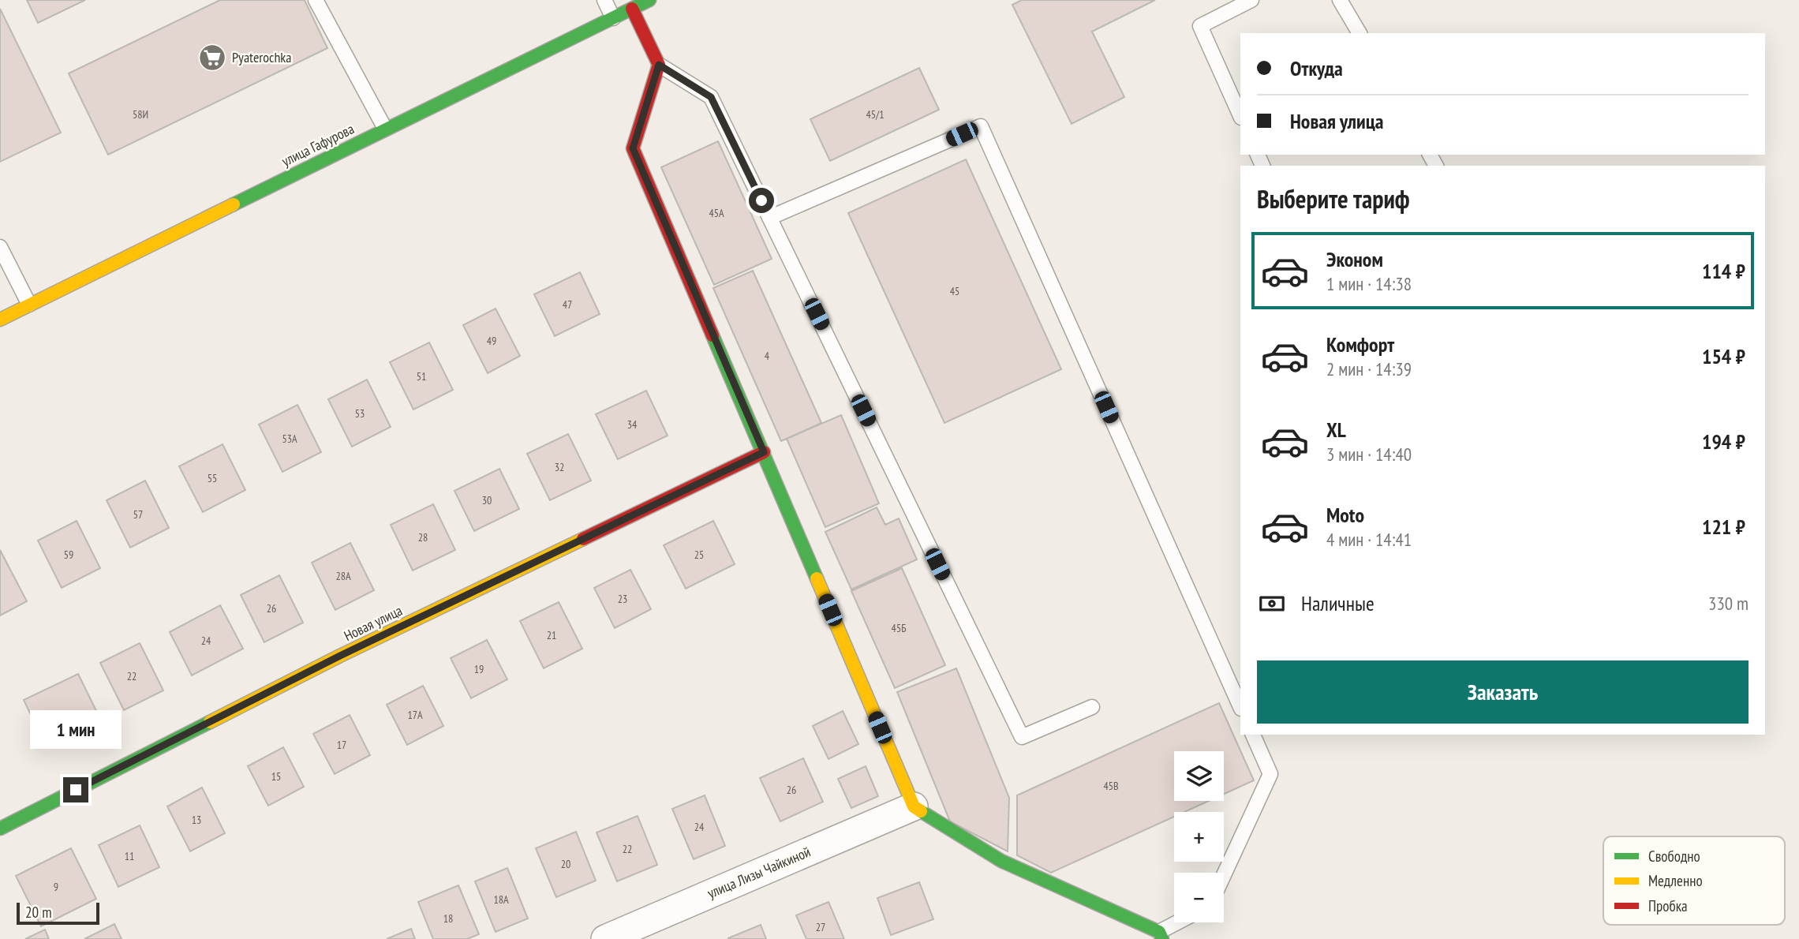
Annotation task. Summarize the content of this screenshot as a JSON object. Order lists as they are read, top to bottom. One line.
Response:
{"streets":{"street":["улица Гафурова","Новая улица","улица Лизы Чайкиной"]},"places":{"supermarket":["Pyaterochka"]},"house_numbers":["58И","45/1","45А","45","47","49","4","51","53","34","53А","32","55","30","57","28","59","25","28А","23","26","45Б","21","24","19","22","17А","17","15","45В","26","13","24","22","11","20","9","18А","18","27"],"legend":["Свободно","Медленно","Пробка"],"scale_bar":"20 m","page":{"banner":["Откуда","Новая улица"],"heading":"Выберите тариф","list":[{"name":"Эконом","note":"1 мин · 14:38","value":"114 ₽"},{"name":"Комфорт","note":"2 мин · 14:39","value":"154 ₽"},{"name":"XL","note":"3 мин · 14:40","value":"194 ₽"},{"name":"Moto","note":"4 мин · 14:41","value":"121 ₽"}],"pay":["Наличные","330 m"],"buttons":"Заказать","bubble":"1 мин","map_buttons":["+","−"],"scale":"20 m"}}
